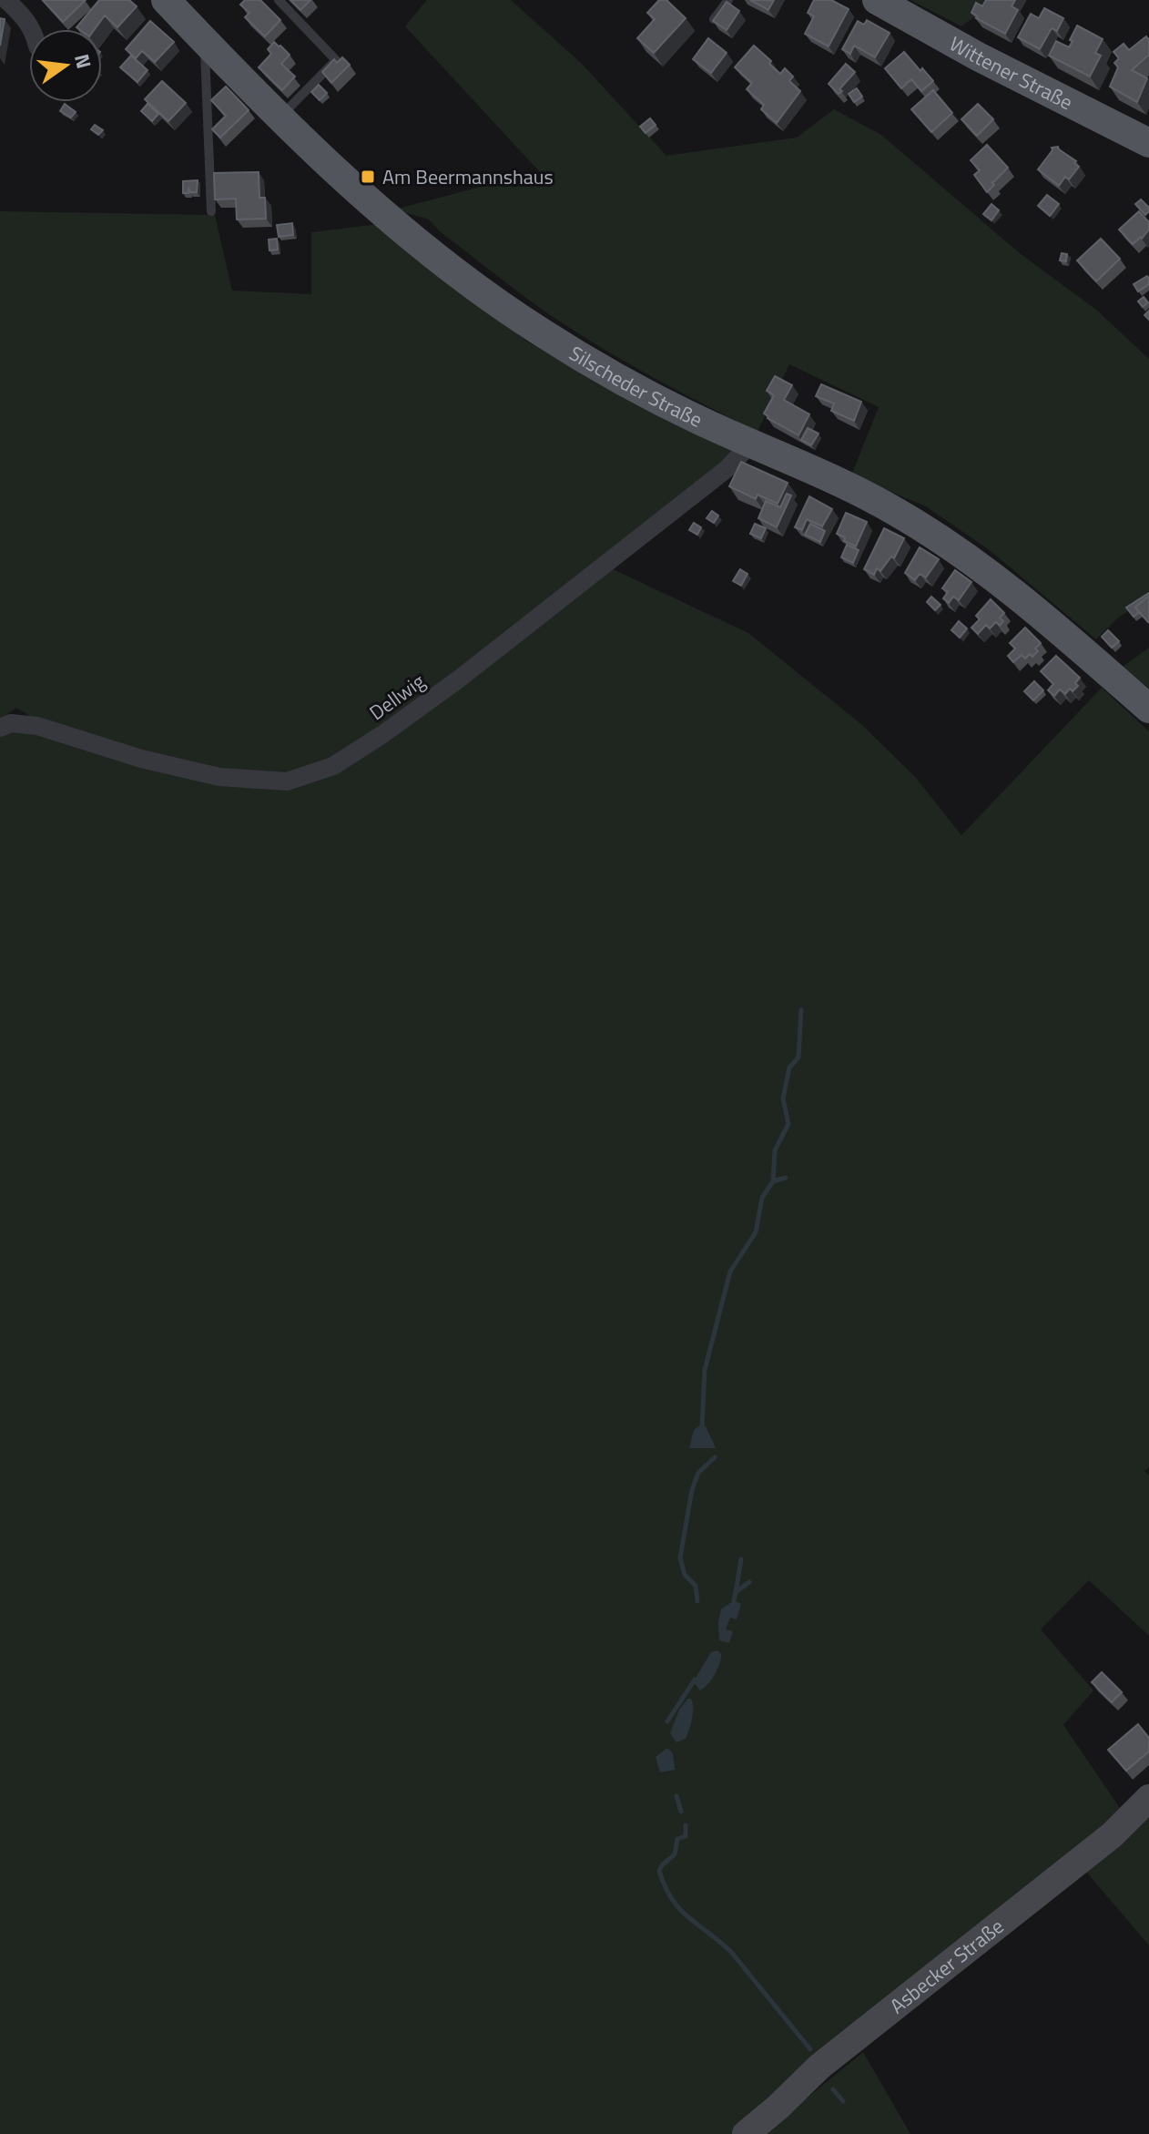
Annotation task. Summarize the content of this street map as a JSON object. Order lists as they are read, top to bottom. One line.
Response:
{"streets":{"main road":["Wittener Straße","Silscheder Straße","Asbecker Straße"],"street":["Dellwig"]},"crossings":[["Silscheder Straße","Dellwig"]],"places":{"transit":["Am Beermannshaus"]},"north":"right"}
